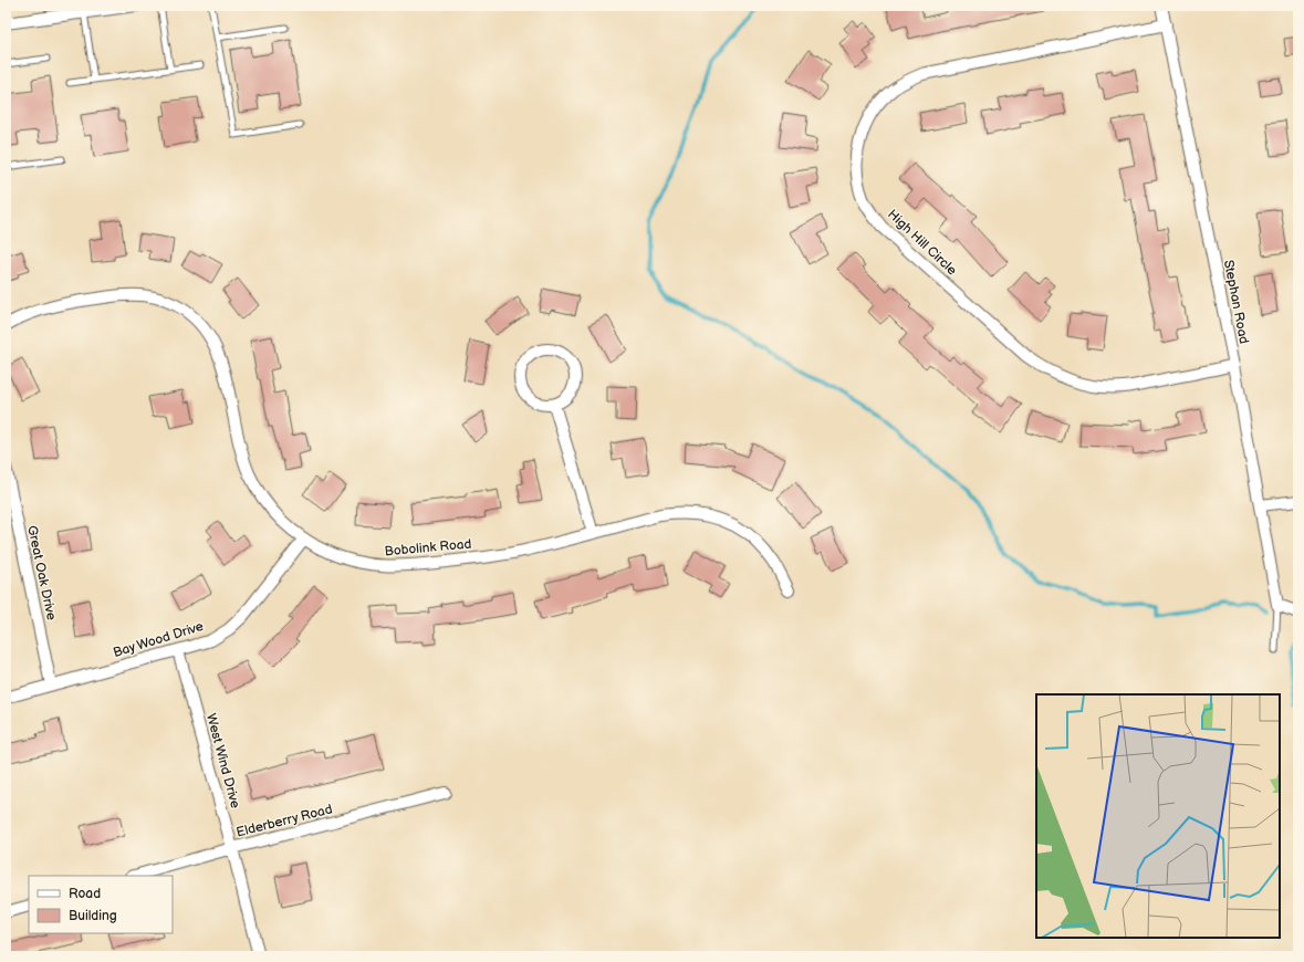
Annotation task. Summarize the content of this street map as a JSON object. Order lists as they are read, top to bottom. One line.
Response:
{"streets":{"street":["High Hill Circle","Stephan Road","Bobolink Road","Great Oak Drive","Bay Wood Drive","West Wind Drive","Elderberry Road"]},"crossings":[["High Hill Circle","Stephan Road"],["Bobolink Road","Bay Wood Drive"],["Great Oak Drive","Bay Wood Drive"],["Bay Wood Drive","West Wind Drive"],["West Wind Drive","Elderberry Road"]],"legend":["Road","Building"]}
